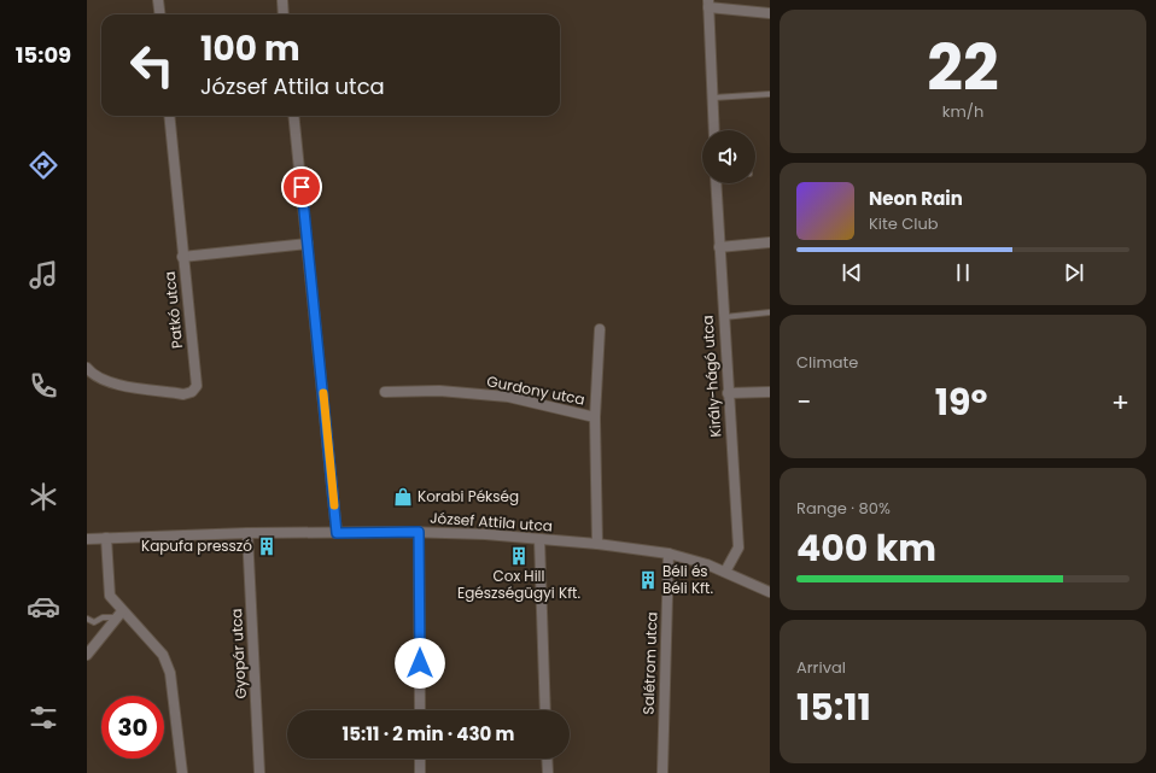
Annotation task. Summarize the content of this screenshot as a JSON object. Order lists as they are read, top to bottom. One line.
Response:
{"streets":{"street":["Patkó utca","Király-hágó utca","Gurdony utca","József Attila utca","Gyopár utca","Salétrom utca"]},"crossings":[["Király-hágó utca","József Attila utca"],["Gurdony utca","József Attila utca"],["József Attila utca","Gyopár utca"],["József Attila utca","Salétrom utca"]],"places":{"shop":["Korabi Pékség"],"building":["Kapufa presszó","Cox Hill Egészségügyi Kft.","Béli és Béli Kft."]},"page":{"tabs":"15:09","tile":[["22","km/h"],"Climate",["Range · 80%","400 km"],["Arrival","15:11"]],"turn":["100 m","József Attila utca"],"song":["Neon Rain","Kite Club"],"heat":["−","19°","+"],"limit":"30","trip":"15:11 · 2 min · 430 m"}}
